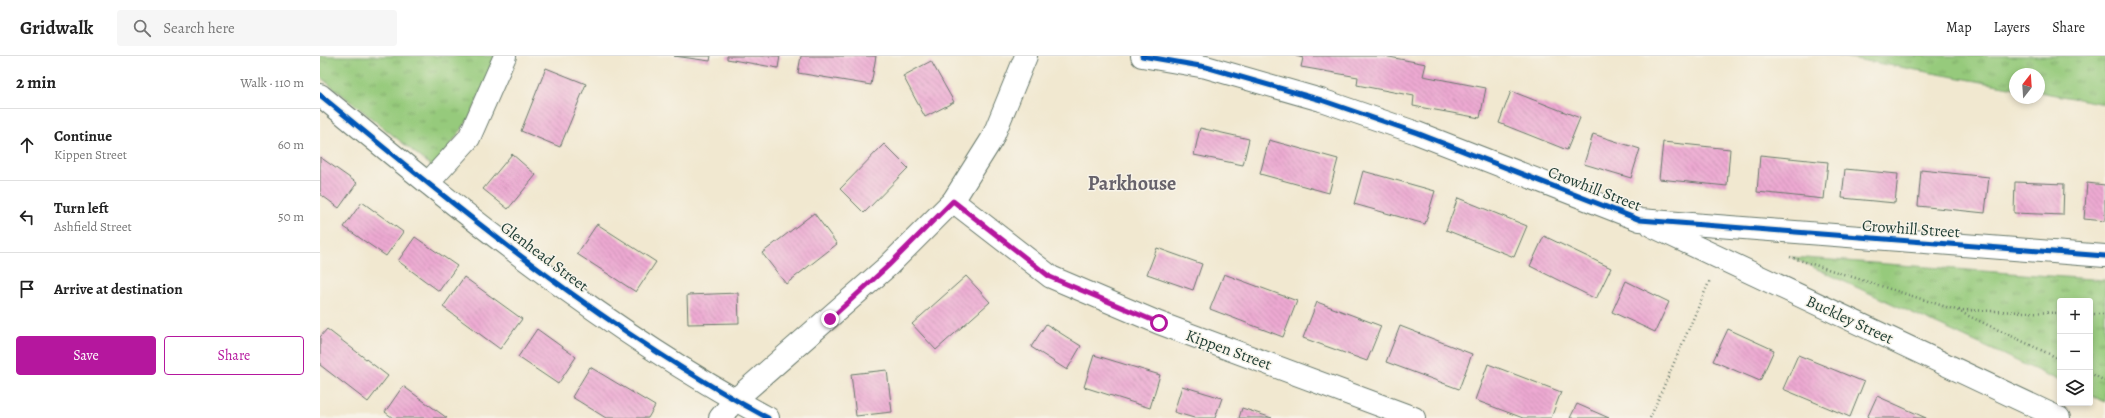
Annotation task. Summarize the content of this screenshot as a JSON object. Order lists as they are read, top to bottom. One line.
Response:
{"streets":{"street":["Crowhill Street","Glenhead Street","Buckley Street","Kippen Street"]},"crossings":[["Crowhill Street","Buckley Street"]],"districts":["Parkhouse"],"north":"top","page":{"header":"Gridwalk","search":"Search here","nav":["Map","Layers","Share"],"heading":["2 min","Walk · 110 m"],"list":[["Continue","Kippen Street","60 m"],["Turn left","Ashfield Street","50 m"],"Arrive at destination"],"map_buttons":["+","−"],"buttons":["Save","Share"]}}
